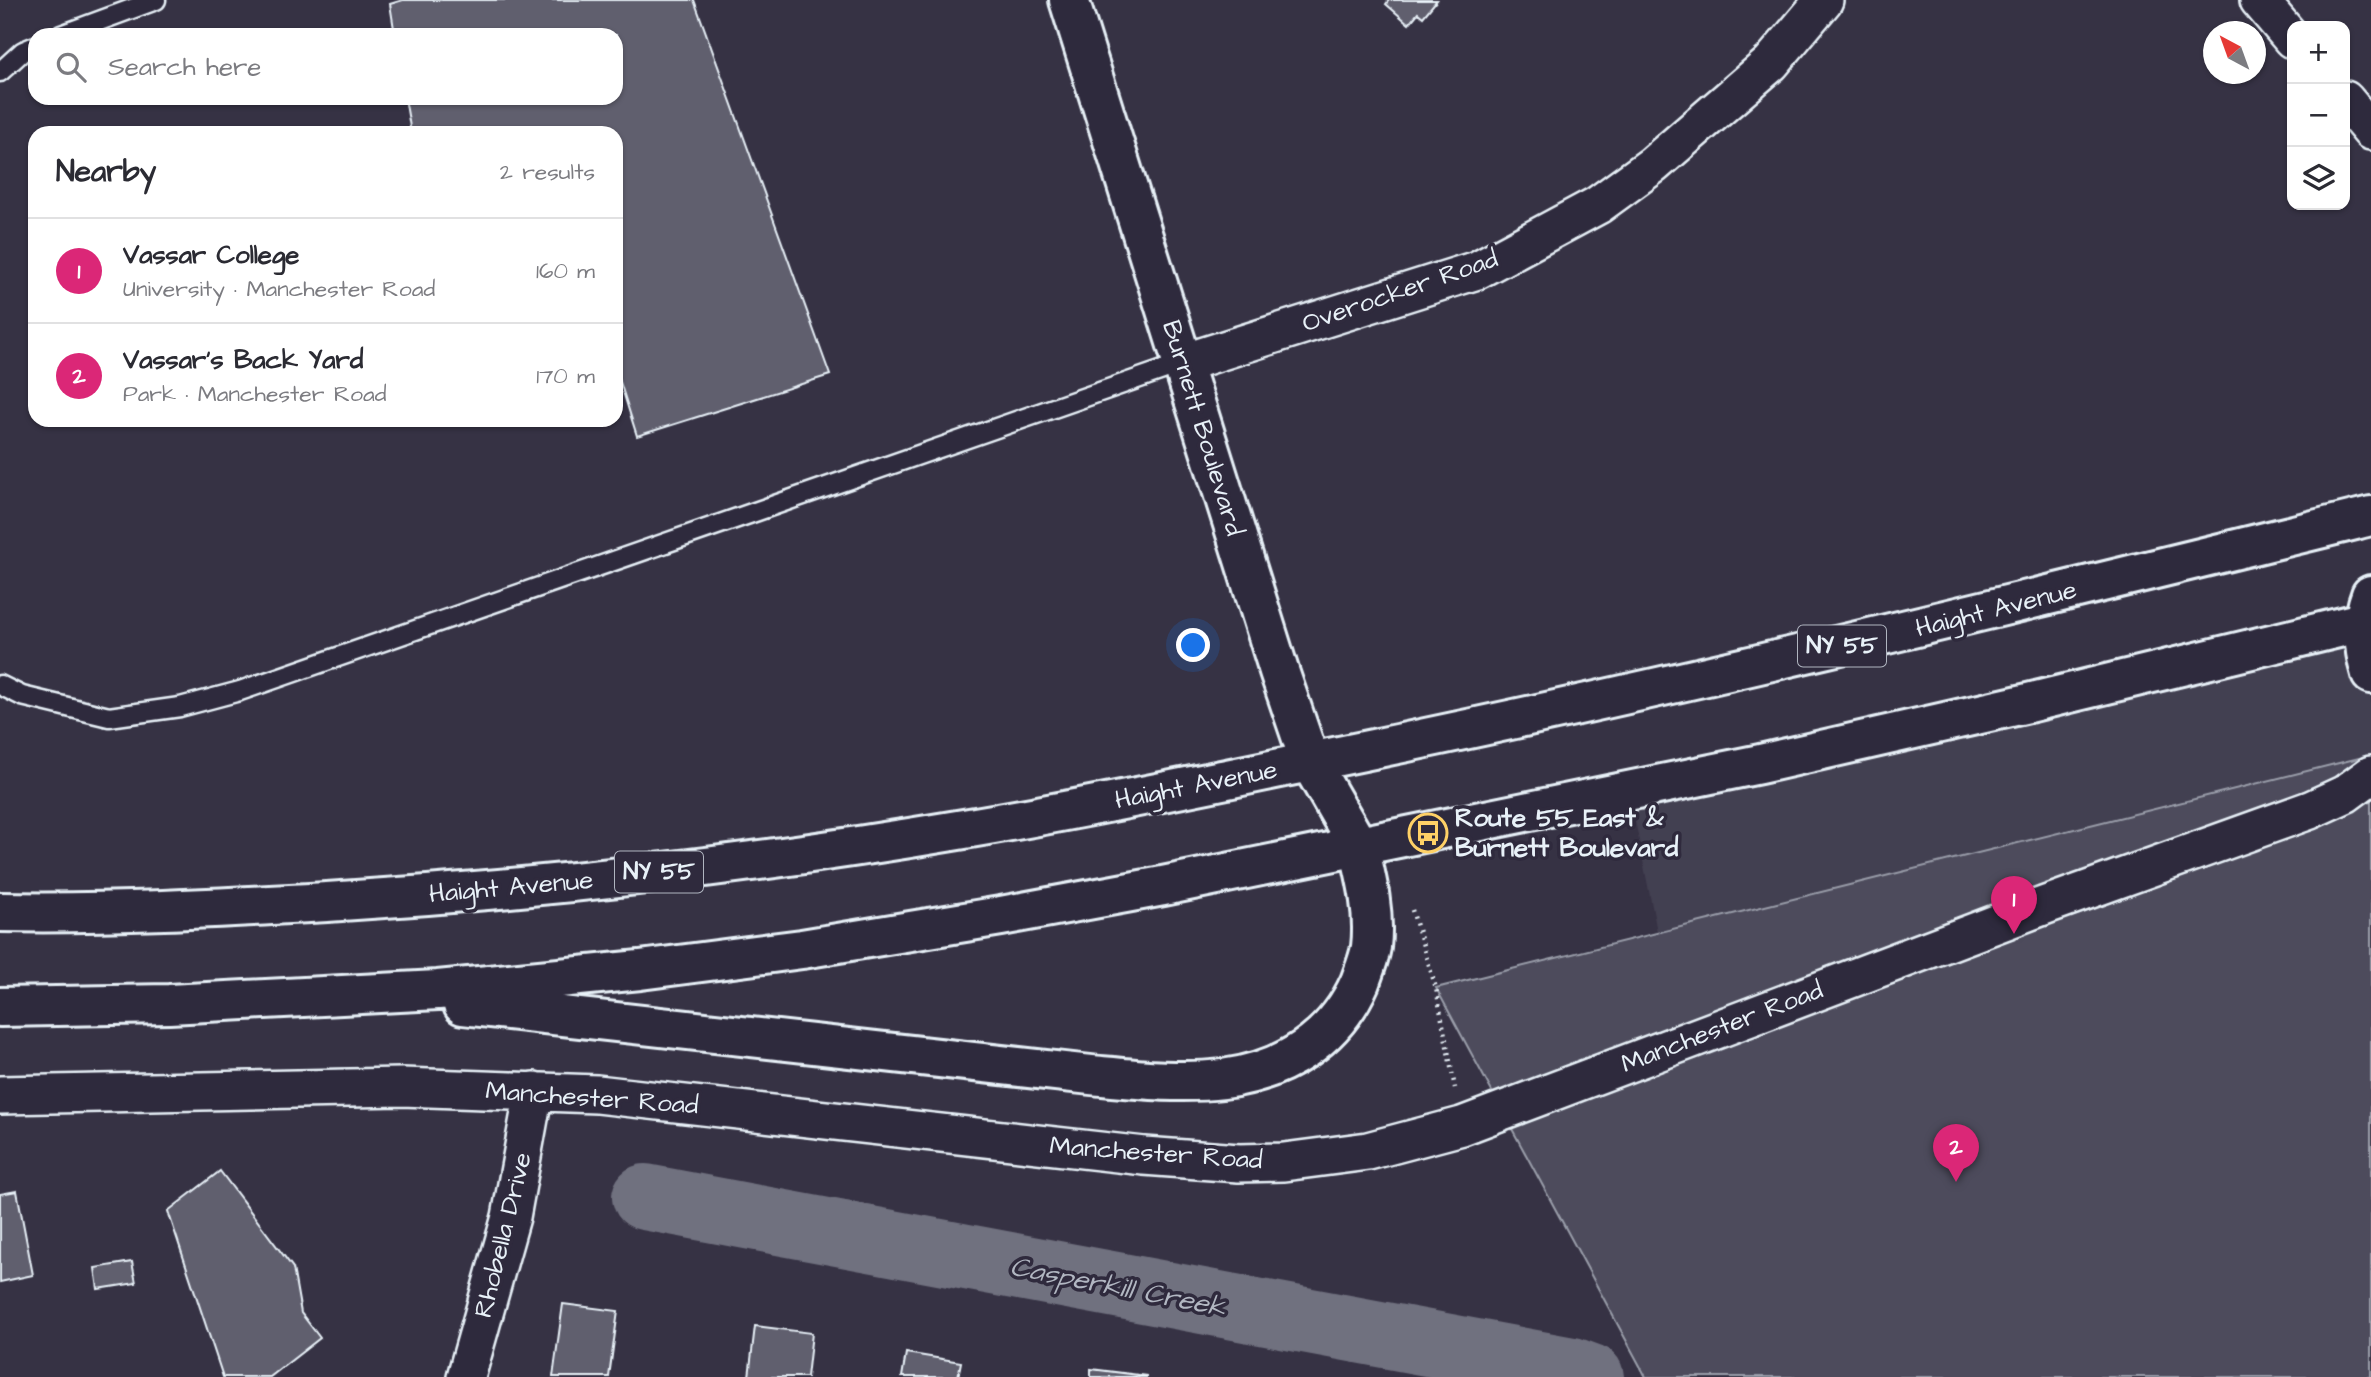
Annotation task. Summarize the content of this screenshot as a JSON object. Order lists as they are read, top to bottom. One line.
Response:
{"streets":{"main road":["Burnett Boulevard","Haight Avenue","NY 55"],"street":["Overocker Road","Manchester Road","Rhobella Drive"]},"crossings":[["Overocker Road","Burnett Boulevard"],["Burnett Boulevard","Haight Avenue"],["Manchester Road","Rhobella Drive"]],"water":["Casperkill Creek"],"places":{"bus stop":["Route 55 East & Burnett Boulevard"]},"north":"top left","page":{"map_buttons":["+","−"],"search":"Search here","heading":["Nearby","2 results"],"list":[{"mark":"1","name":"Vassar College","note":"University · Manchester Road","value":"160 m"},{"mark":"2","name":"Vassar's Back Yard","note":"Park · Manchester Road","value":"170 m"}],"pins":["1","2"]}}
